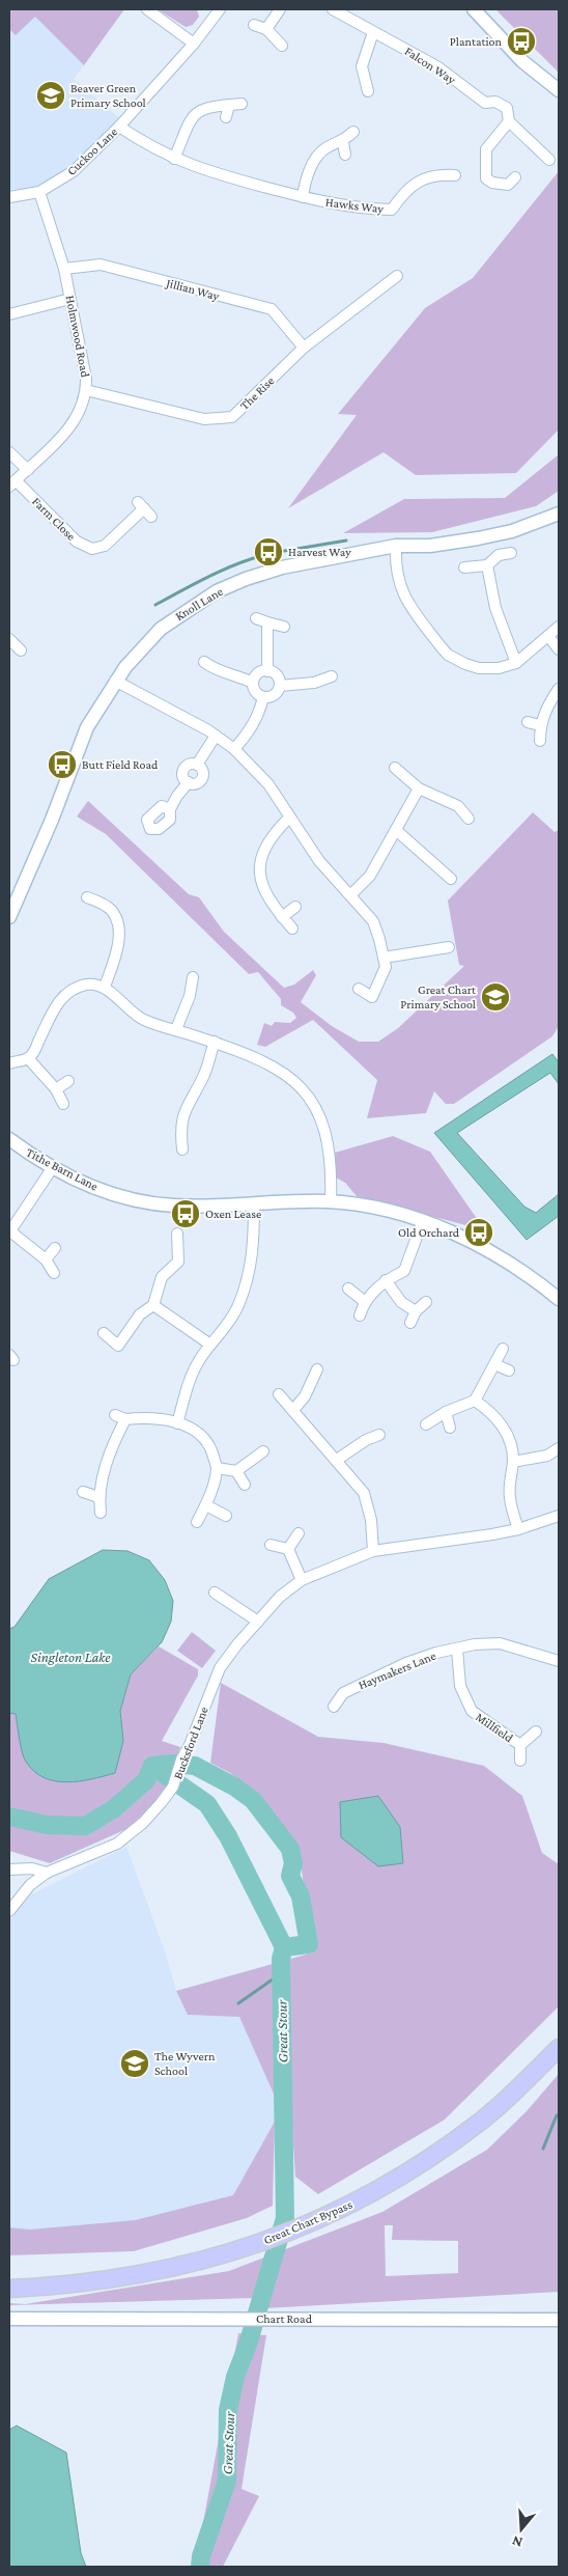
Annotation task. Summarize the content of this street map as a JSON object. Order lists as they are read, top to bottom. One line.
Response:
{"streets":{"main road":["Great Chart Bypass"],"street":["Falcon Way","Cuckoo Lane","Hawks Way","Jillian Way","Holmwood Road","The Rise","Farm Close","Knoll Lane","Tithe Barn Lane","Haymakers Lane","Millfield","Bucksford Lane","Chart Road"]},"crossings":[["Cuckoo Lane","Hawks Way"],["Cuckoo Lane","Holmwood Road"],["Jillian Way","Holmwood Road"],["Jillian Way","The Rise"],["Holmwood Road","The Rise"],["Holmwood Road","Farm Close"],["Haymakers Lane","Millfield"]],"water":["Singleton Lake","Great Stour"],"places":{"bus stop":["Plantation","Harvest Way","Butt Field Road","Oxen Lease","Old Orchard"],"school or university":["Beaver Green Primary School","Great Chart Primary School","The Wyvern School"]},"north":"bottom"}
